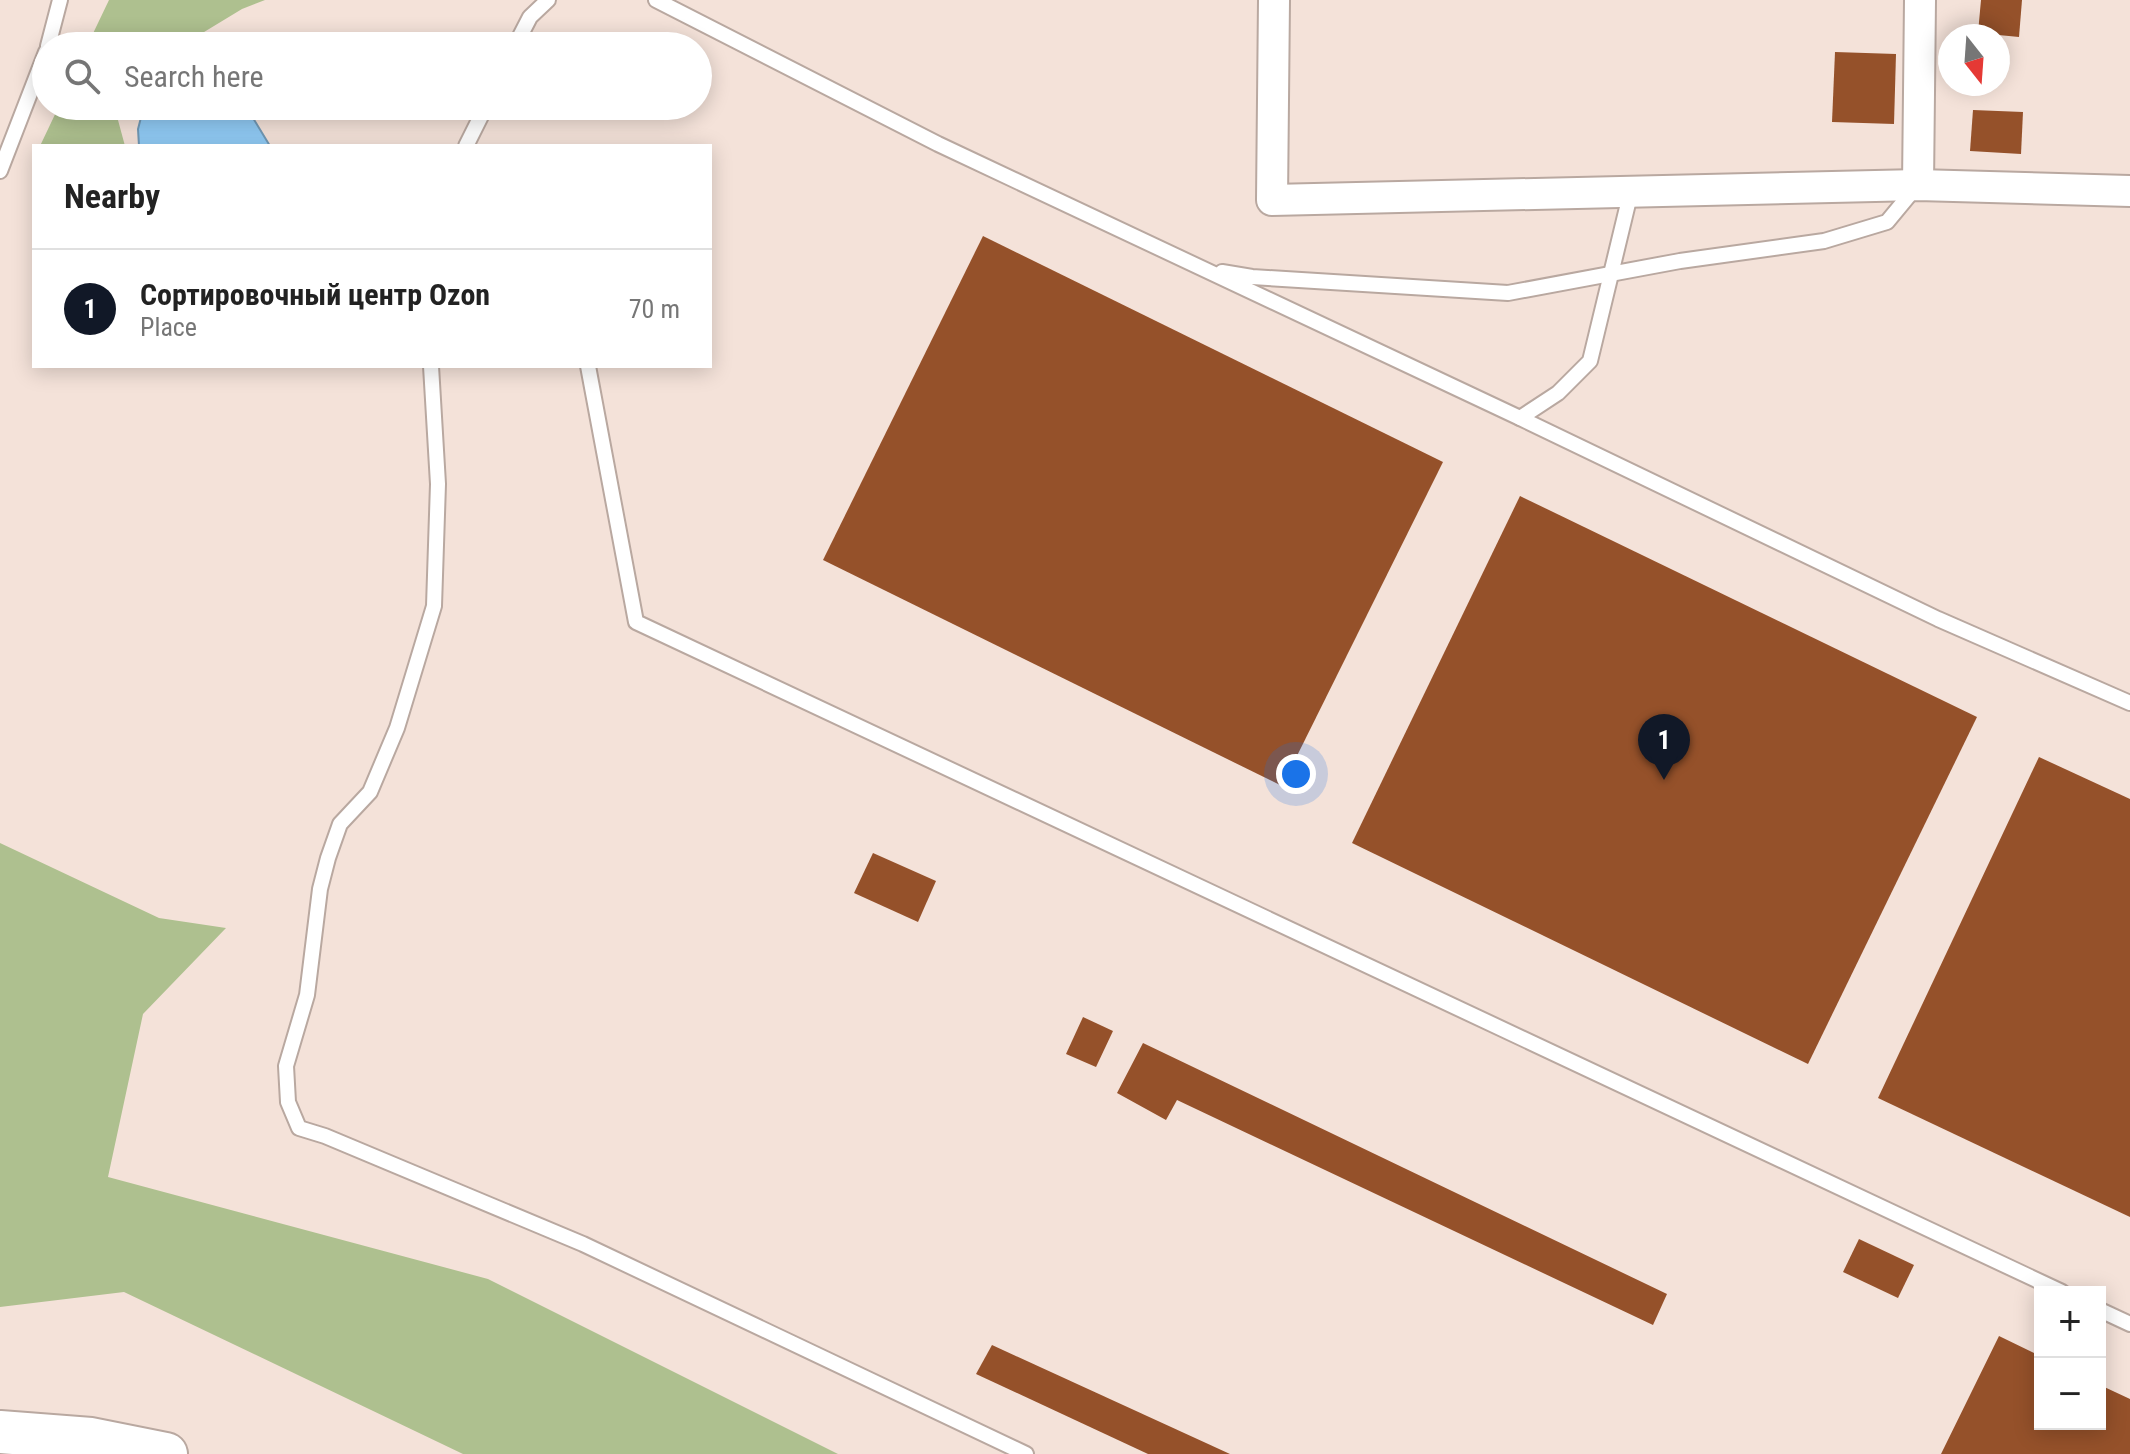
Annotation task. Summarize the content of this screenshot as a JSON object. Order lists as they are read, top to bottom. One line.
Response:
{"north":"bottom","page":{"search":"Search here","heading":"Nearby","list":[{"mark":"1","name":"Сортировочный центр Ozon","note":"Place","value":"70 m"}],"pins":"1","map_buttons":["+","−"]}}
